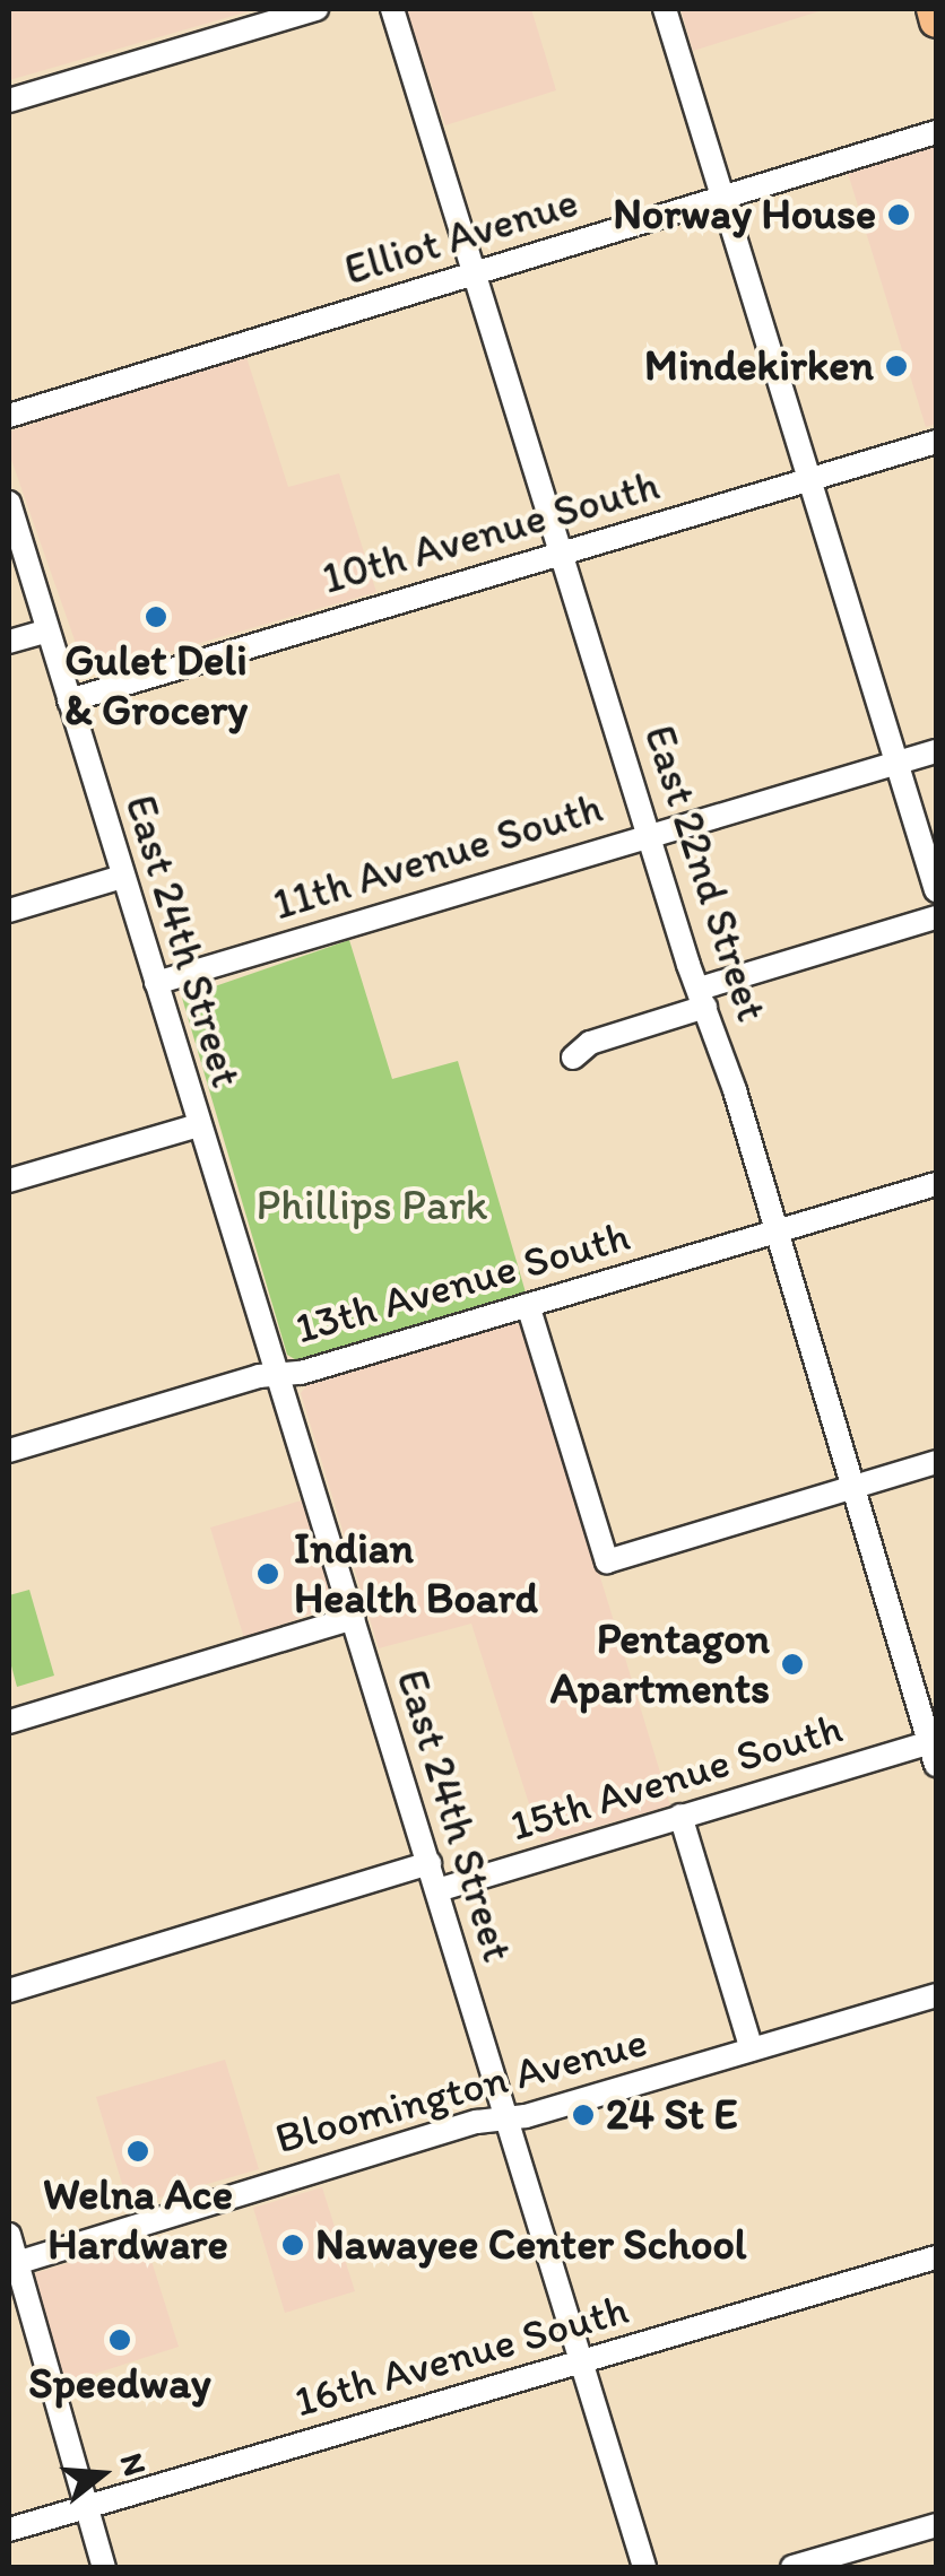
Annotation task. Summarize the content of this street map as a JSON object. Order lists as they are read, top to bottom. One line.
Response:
{"streets":{"street":["Elliot Avenue","10th Avenue South","11th Avenue South","East 22nd Street","East 24th Street","13th Avenue South","15th Avenue South","Bloomington Avenue","16th Avenue South"]},"crossings":[["Elliot Avenue","East 22nd Street"],["10th Avenue South","East 22nd Street"],["10th Avenue South","East 24th Street"],["11th Avenue South","East 22nd Street"],["11th Avenue South","East 24th Street"],["East 22nd Street","13th Avenue South"],["East 22nd Street","15th Avenue South"],["East 24th Street","13th Avenue South"],["East 24th Street","15th Avenue South"],["East 24th Street","Bloomington Avenue"],["East 24th Street","16th Avenue South"]],"parks":["Phillips Park"],"places":["Norway House","Mindekirken","Gulet Deli & Grocery","Indian Health Board","Pentagon Apartments","24 St E","Welna Ace Hardware","Nawayee Center School","Speedway"],"north":"right"}
